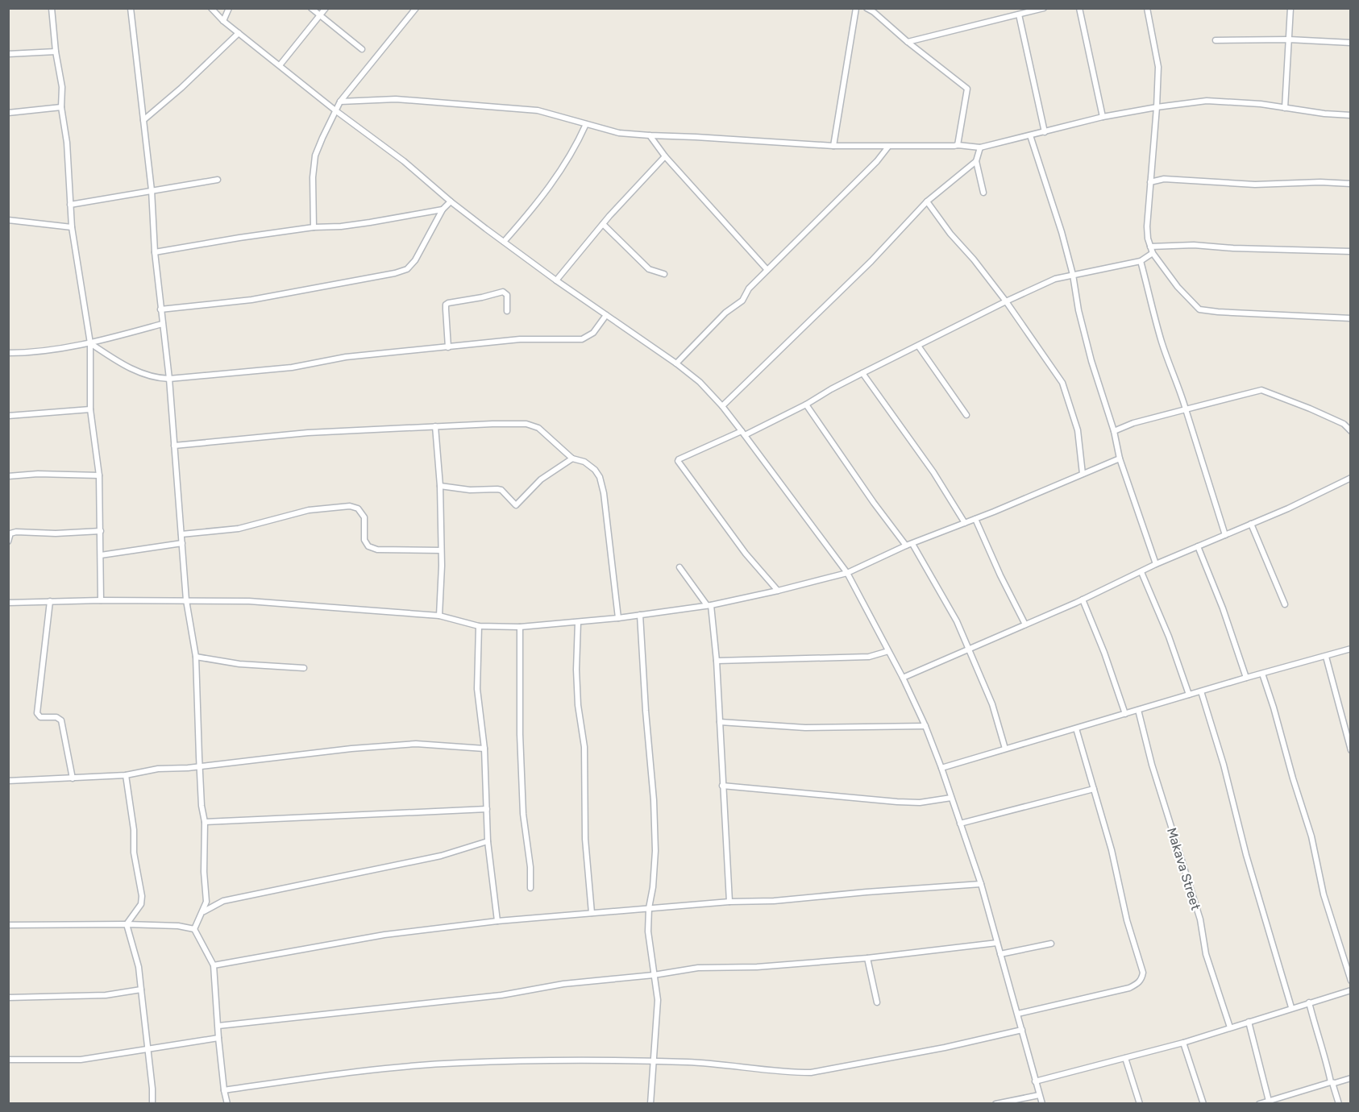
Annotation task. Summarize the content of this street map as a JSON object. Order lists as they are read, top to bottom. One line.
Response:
{"streets":{"street":["Makava Street"]}}
